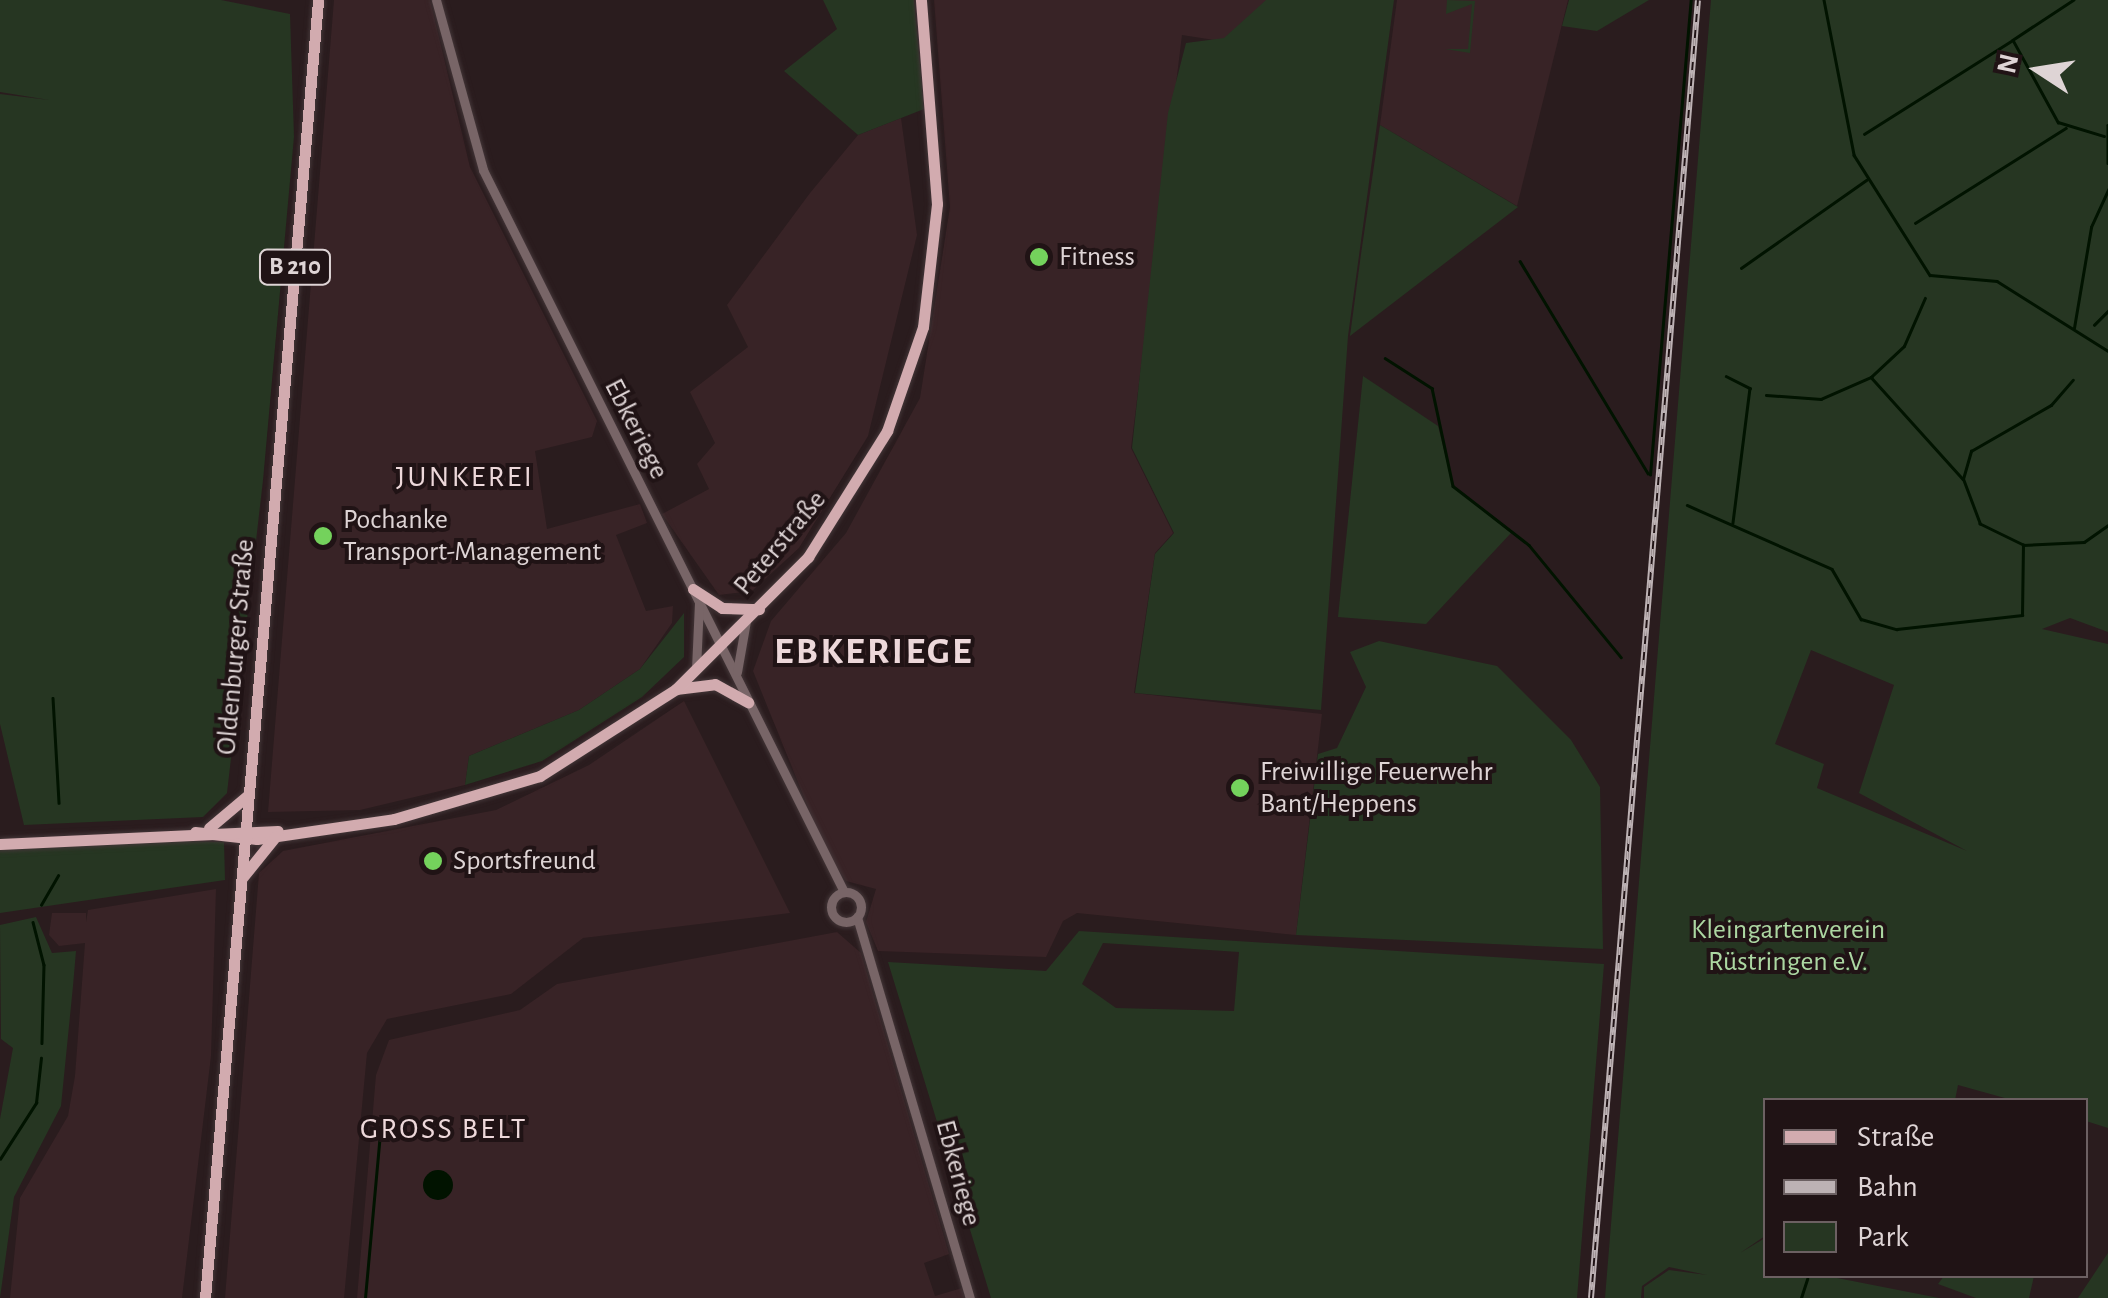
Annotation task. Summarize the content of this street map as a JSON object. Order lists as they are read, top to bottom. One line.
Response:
{"streets":{"main road":["B 210","Peterstraße","Oldenburger Straße"],"street":["Ebkeriege"]},"crossings":[["Ebkeriege","Peterstraße"],["Peterstraße","Oldenburger Straße"]],"districts":["JUNKEREI","EBKERIEGE","GROSS BELT"],"parks":["Kleingartenverein Rüstringen e.V."],"places":["Fitness","Pochanke Transport-Management","Freiwillige Feuerwehr Bant/Heppens","Sportsfreund"],"legend":["Straße","Bahn","Park"],"north":"left"}
